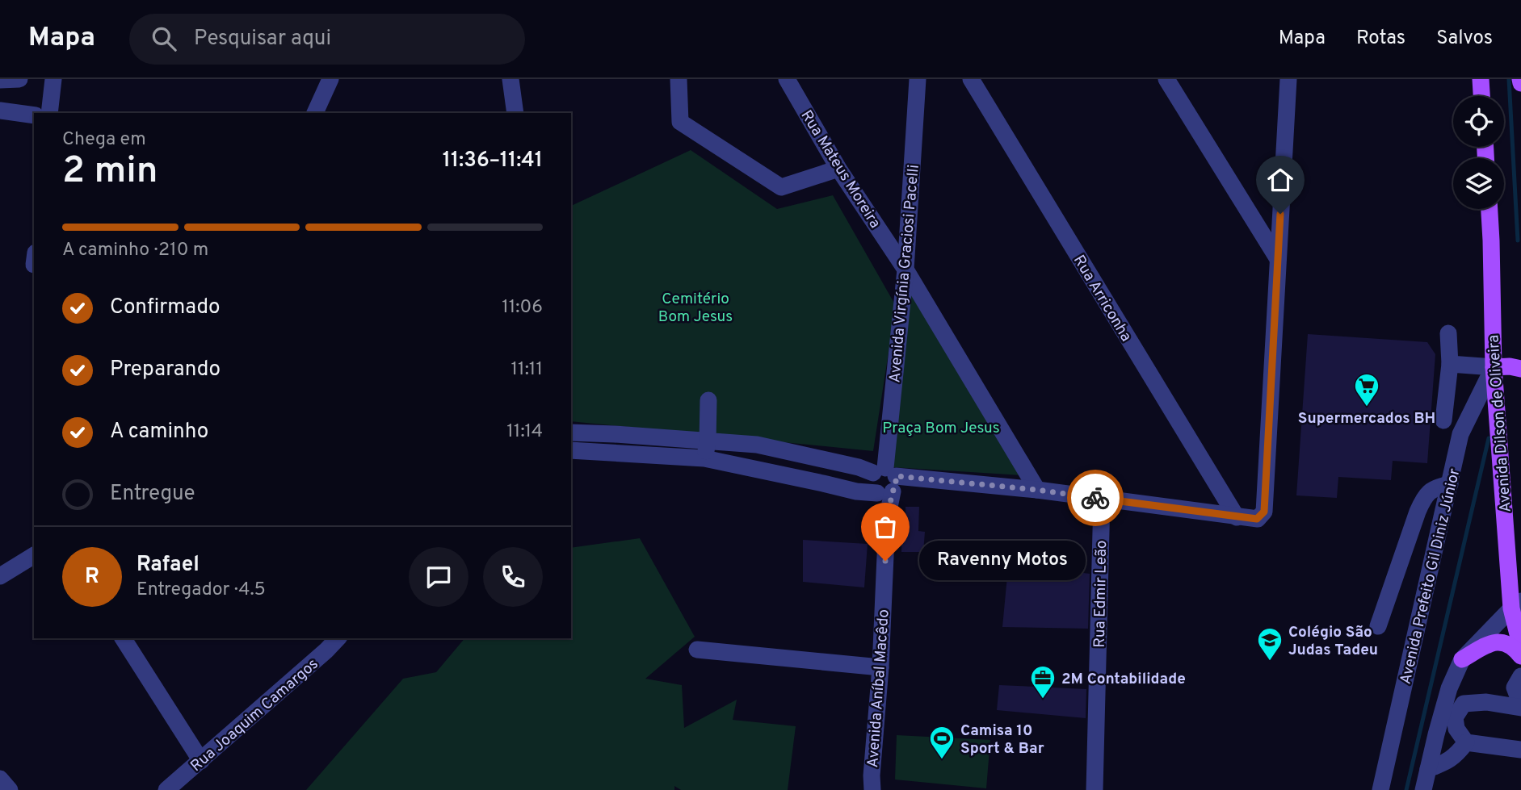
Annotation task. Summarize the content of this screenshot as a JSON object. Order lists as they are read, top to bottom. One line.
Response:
{"streets":{"main road":["Avenida Dilson de Oliveira"],"street":["Rua Mateus Moreira","Avenida Virgínia Graciosi Pacelli","Rua Arriconha","Avenida Prefeito Gil Diniz Júnior","Rua Edmir Leão","Avenida Aníbal Macêdo","Rua Joaquim Camargos"]},"crossings":[["Rua Mateus Moreira","Avenida Virgínia Graciosi Pacelli"],["Avenida Virgínia Graciosi Pacelli","Avenida Aníbal Macêdo"],["Avenida Dilson de Oliveira","Avenida Prefeito Gil Diniz Júnior"]],"parks":["Cemitério Bom Jesus","Praça Bom Jesus"],"places":{"supermarket":["Supermercados BH"],"other":["Ravenny Motos"],"school or university":["Colégio São Judas Tadeu"],"office":["2M Contabilidade"],"sports":["Camisa 10 Sport & Bar"]},"page":{"header":"Mapa","search":"Pesquisar aqui","nav":["Mapa","Rotas","Salvos"],"heading":["2 min","Chega em","11:36–11:41"],"panel":["Rafael","Entregador · 4.5"],"bar":"A caminho · 210 m","list":[["Confirmado","11:06"],["Preparando","11:11"],["A caminho","11:14"],"Entregue"],"bubble":"Ravenny Motos","round":"R"}}
